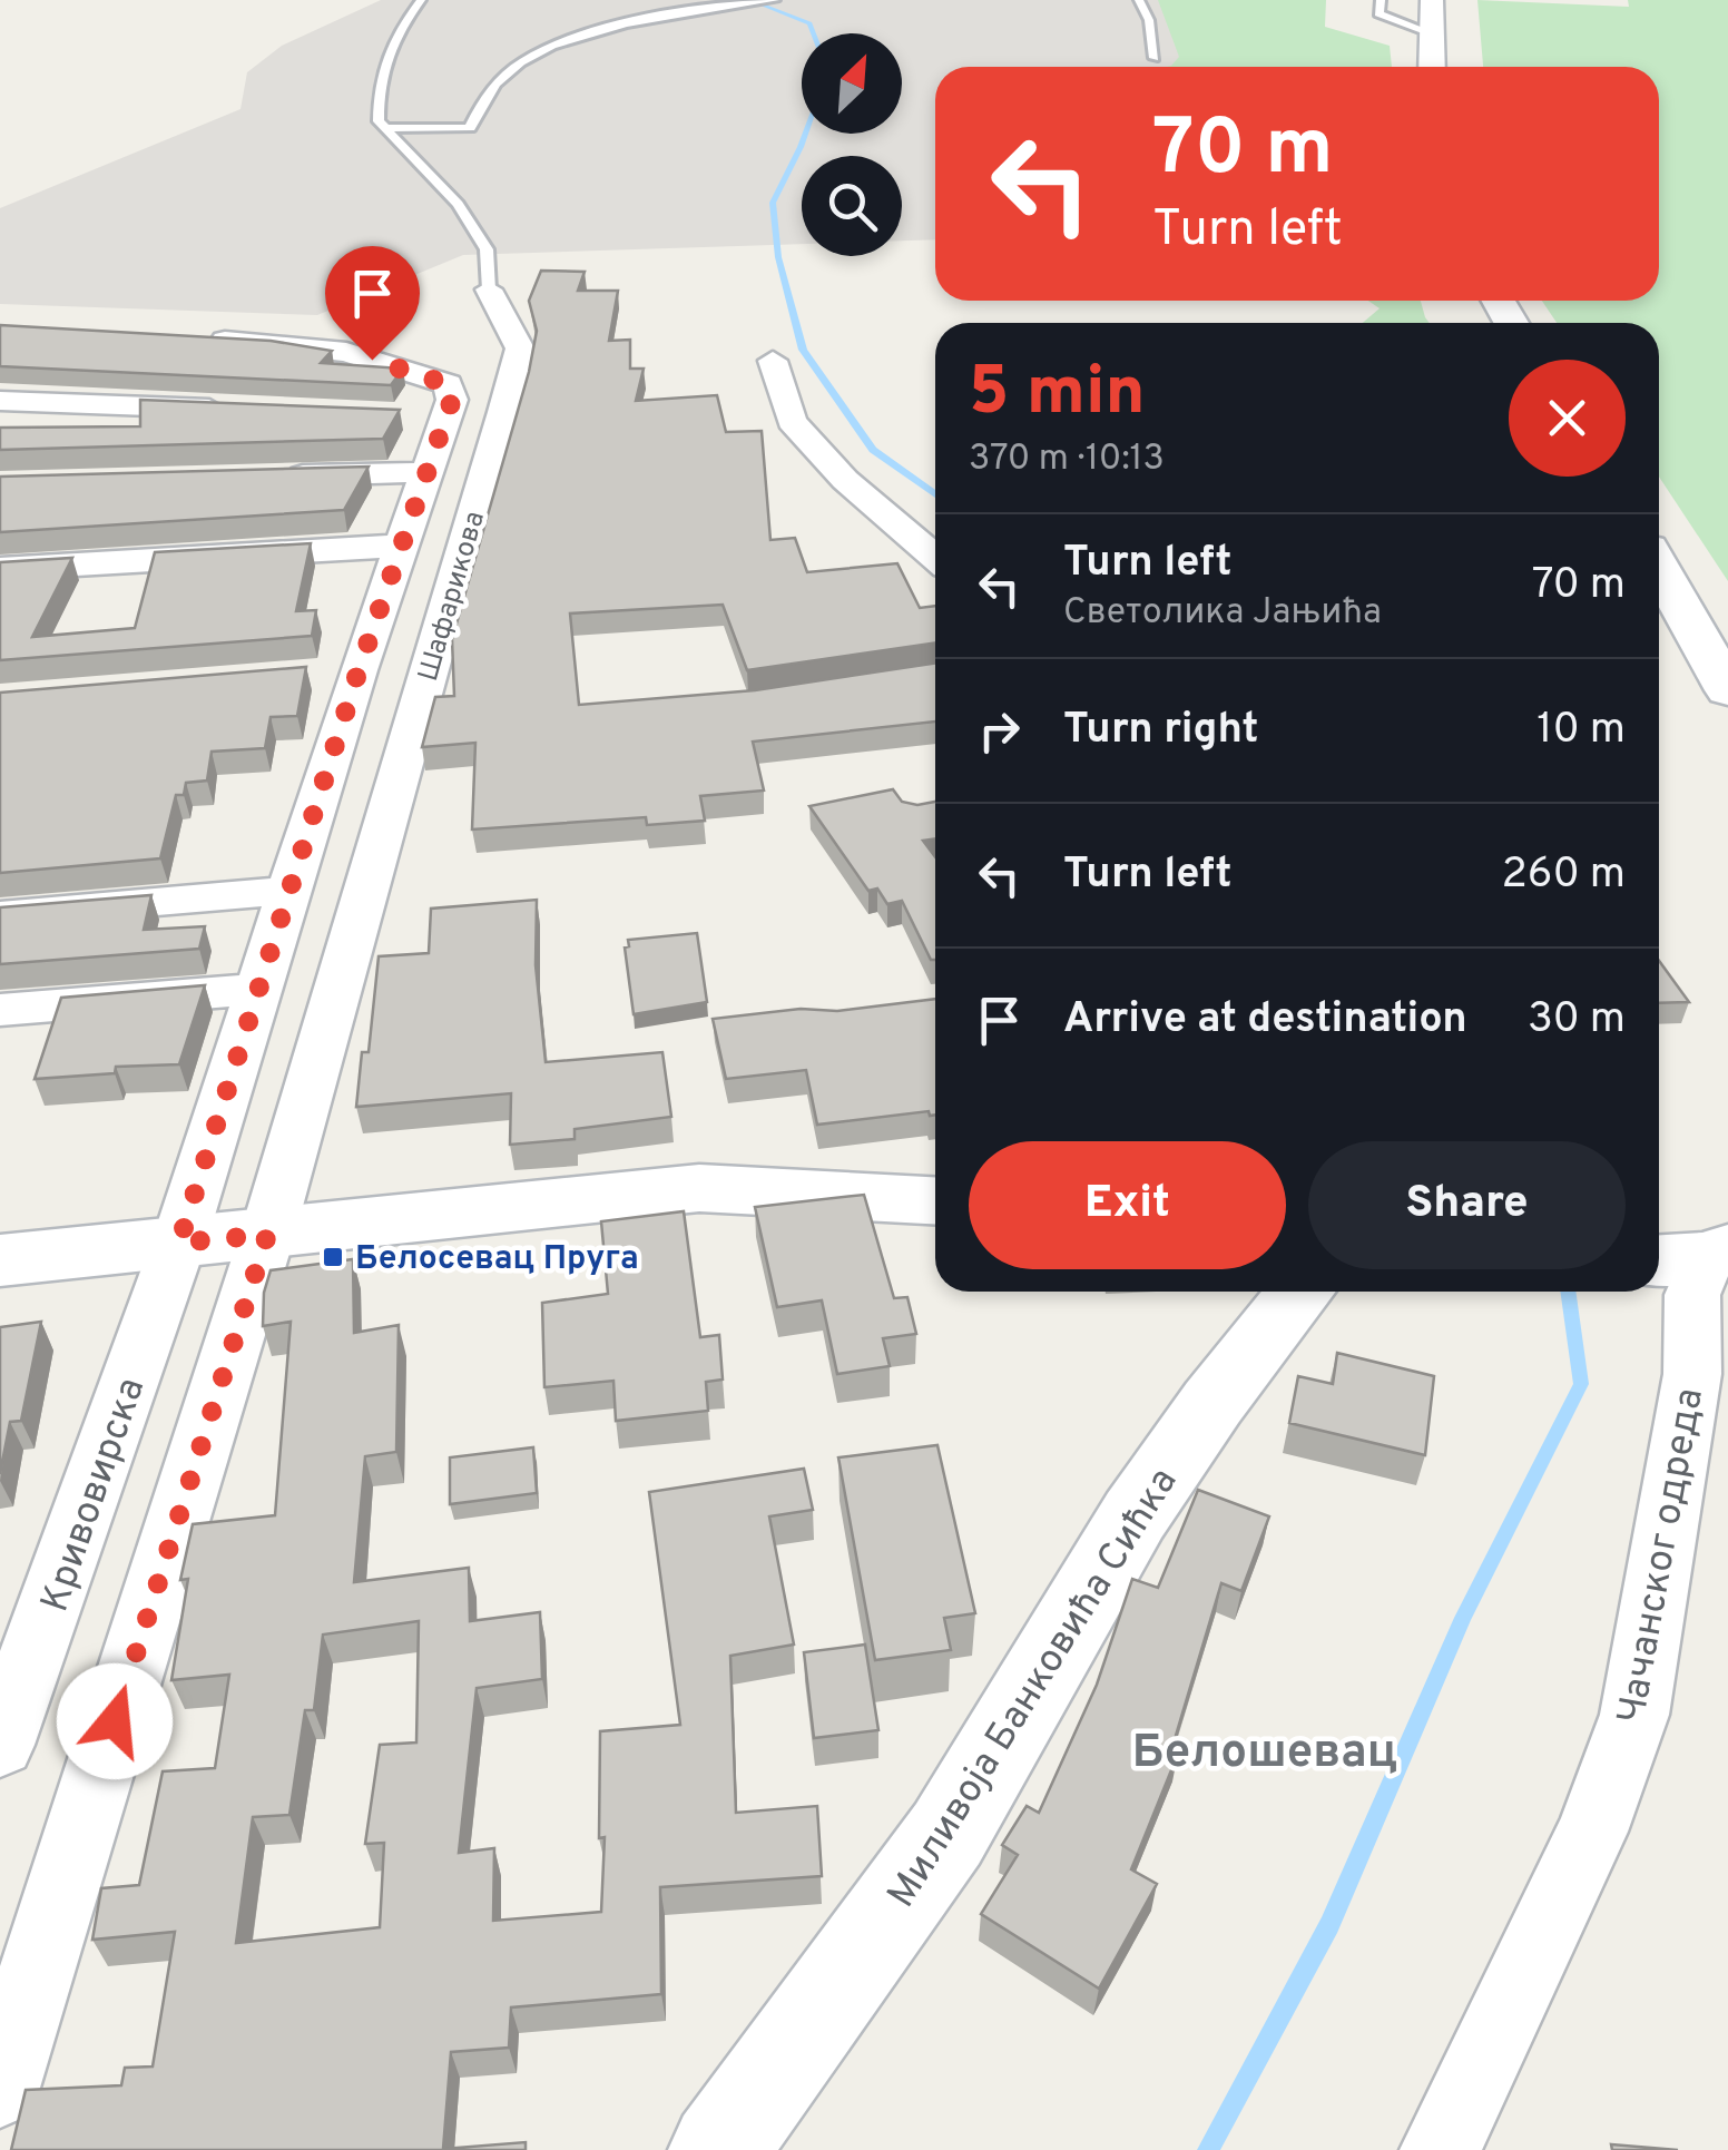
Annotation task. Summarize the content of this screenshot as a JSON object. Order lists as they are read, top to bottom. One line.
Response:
{"streets":{"street":["Шафарикова","Кривовирска","Чачанског одреда","Миливоја Банковића Сићка"]},"districts":["Белошевац"],"places":{"transit":["Белосевац Пруга"]},"north":"top right","page":{"turn":["70 m","Turn left"],"heading":["5 min","370 m · 10:13"],"list":[{"name":"Turn left","note":"Светолика Јањића","value":"70 m"},{"name":"Turn right","value":"10 m"},{"name":"Turn left","value":"260 m"},{"name":"Arrive at destination","value":"30 m"}],"buttons":["Exit","Share"]}}
